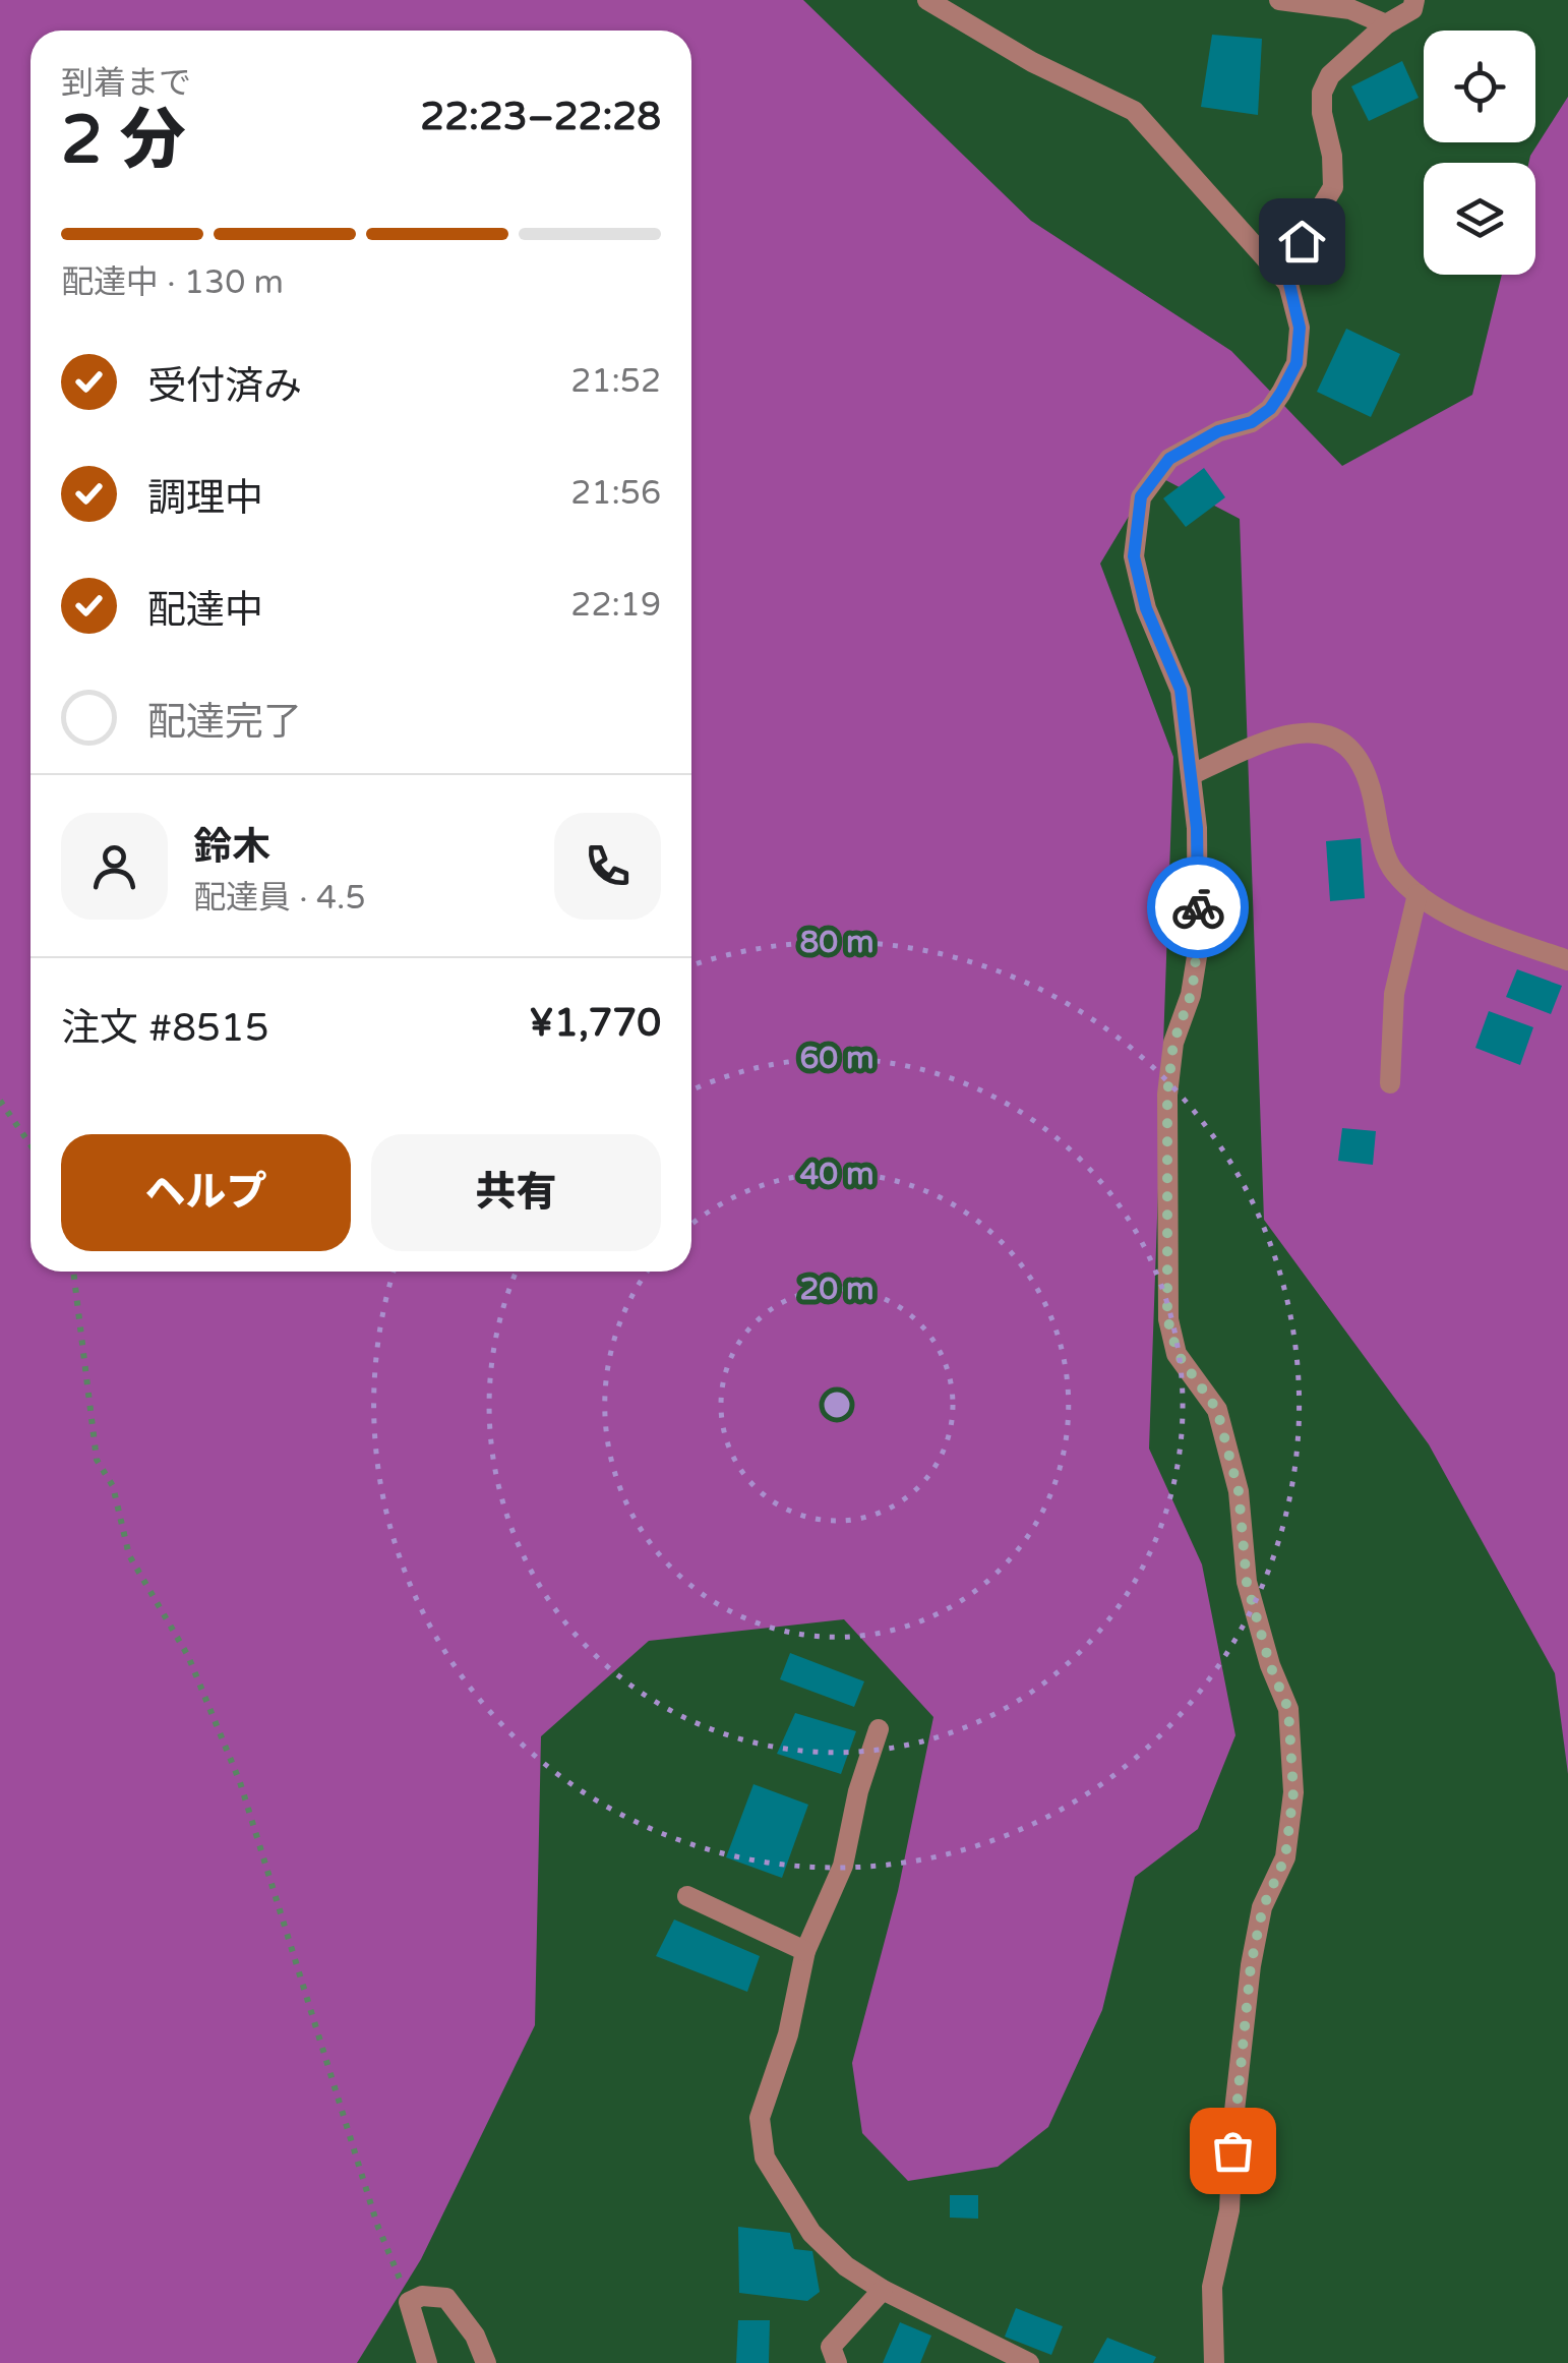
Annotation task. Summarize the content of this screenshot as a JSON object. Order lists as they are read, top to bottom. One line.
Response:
{"page":{"heading":["2 分","到着まで","22:23–22:28"],"panel":["鈴木","配達員 · 4.5","注文 #8515","¥1,770"],"bar":"配達中 · 130 m","list":[["受付済み","21:52"],["調理中","21:56"],["配達中","22:19"],"配達完了"],"buttons":["ヘルプ","共有"]},"rings":["80 m","60 m","40 m","20 m"]}
